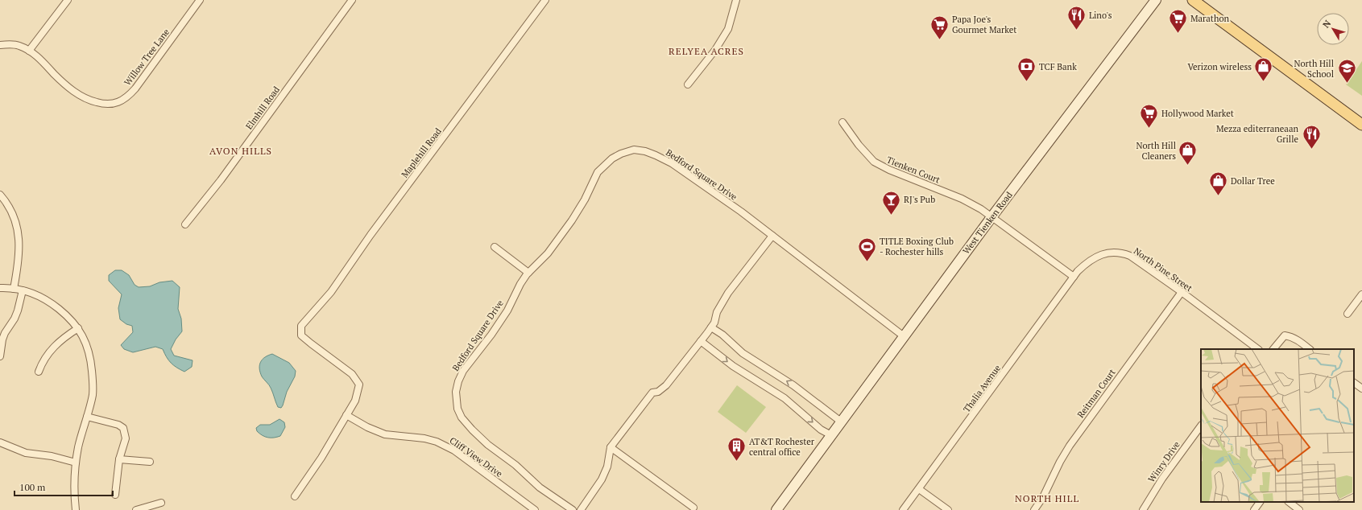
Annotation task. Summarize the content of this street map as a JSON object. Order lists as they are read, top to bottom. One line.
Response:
{"streets":{"main road":["West Tienken Road"],"street":["Willow Tree Lane","Elmhill Road","Maplehill Road","Tienken Court","Bedford Square Drive","North Pine Street","Thalia Avenue","Reitman Court","Cliff View Drive","Winry Drive"]},"crossings":[["Maplehill Road","Cliff View Drive"],["Tienken Court","West Tienken Road"],["Bedford Square Drive","West Tienken Road"],["North Pine Street","Thalia Avenue"],["North Pine Street","Reitman Court"]],"districts":["RELYEA ACRES","AVON HILLS","NORTH HILL"],"places":{"restaurant":["Lino's","Mezza editerraneaan Grille"],"supermarket":["Marathon","Papa Joe's Gourmet Market","Hollywood Market"],"bank":["TCF Bank"],"shop":["Verizon wireless","North Hill Cleaners","Dollar Tree"],"school or university":["North Hill School"],"bar":["RJ's Pub"],"sports":["TITLE Boxing Club - Rochester hills"],"building":["AT&T Rochester central office"]},"scale_bar":"100 m","north":"top left"}
